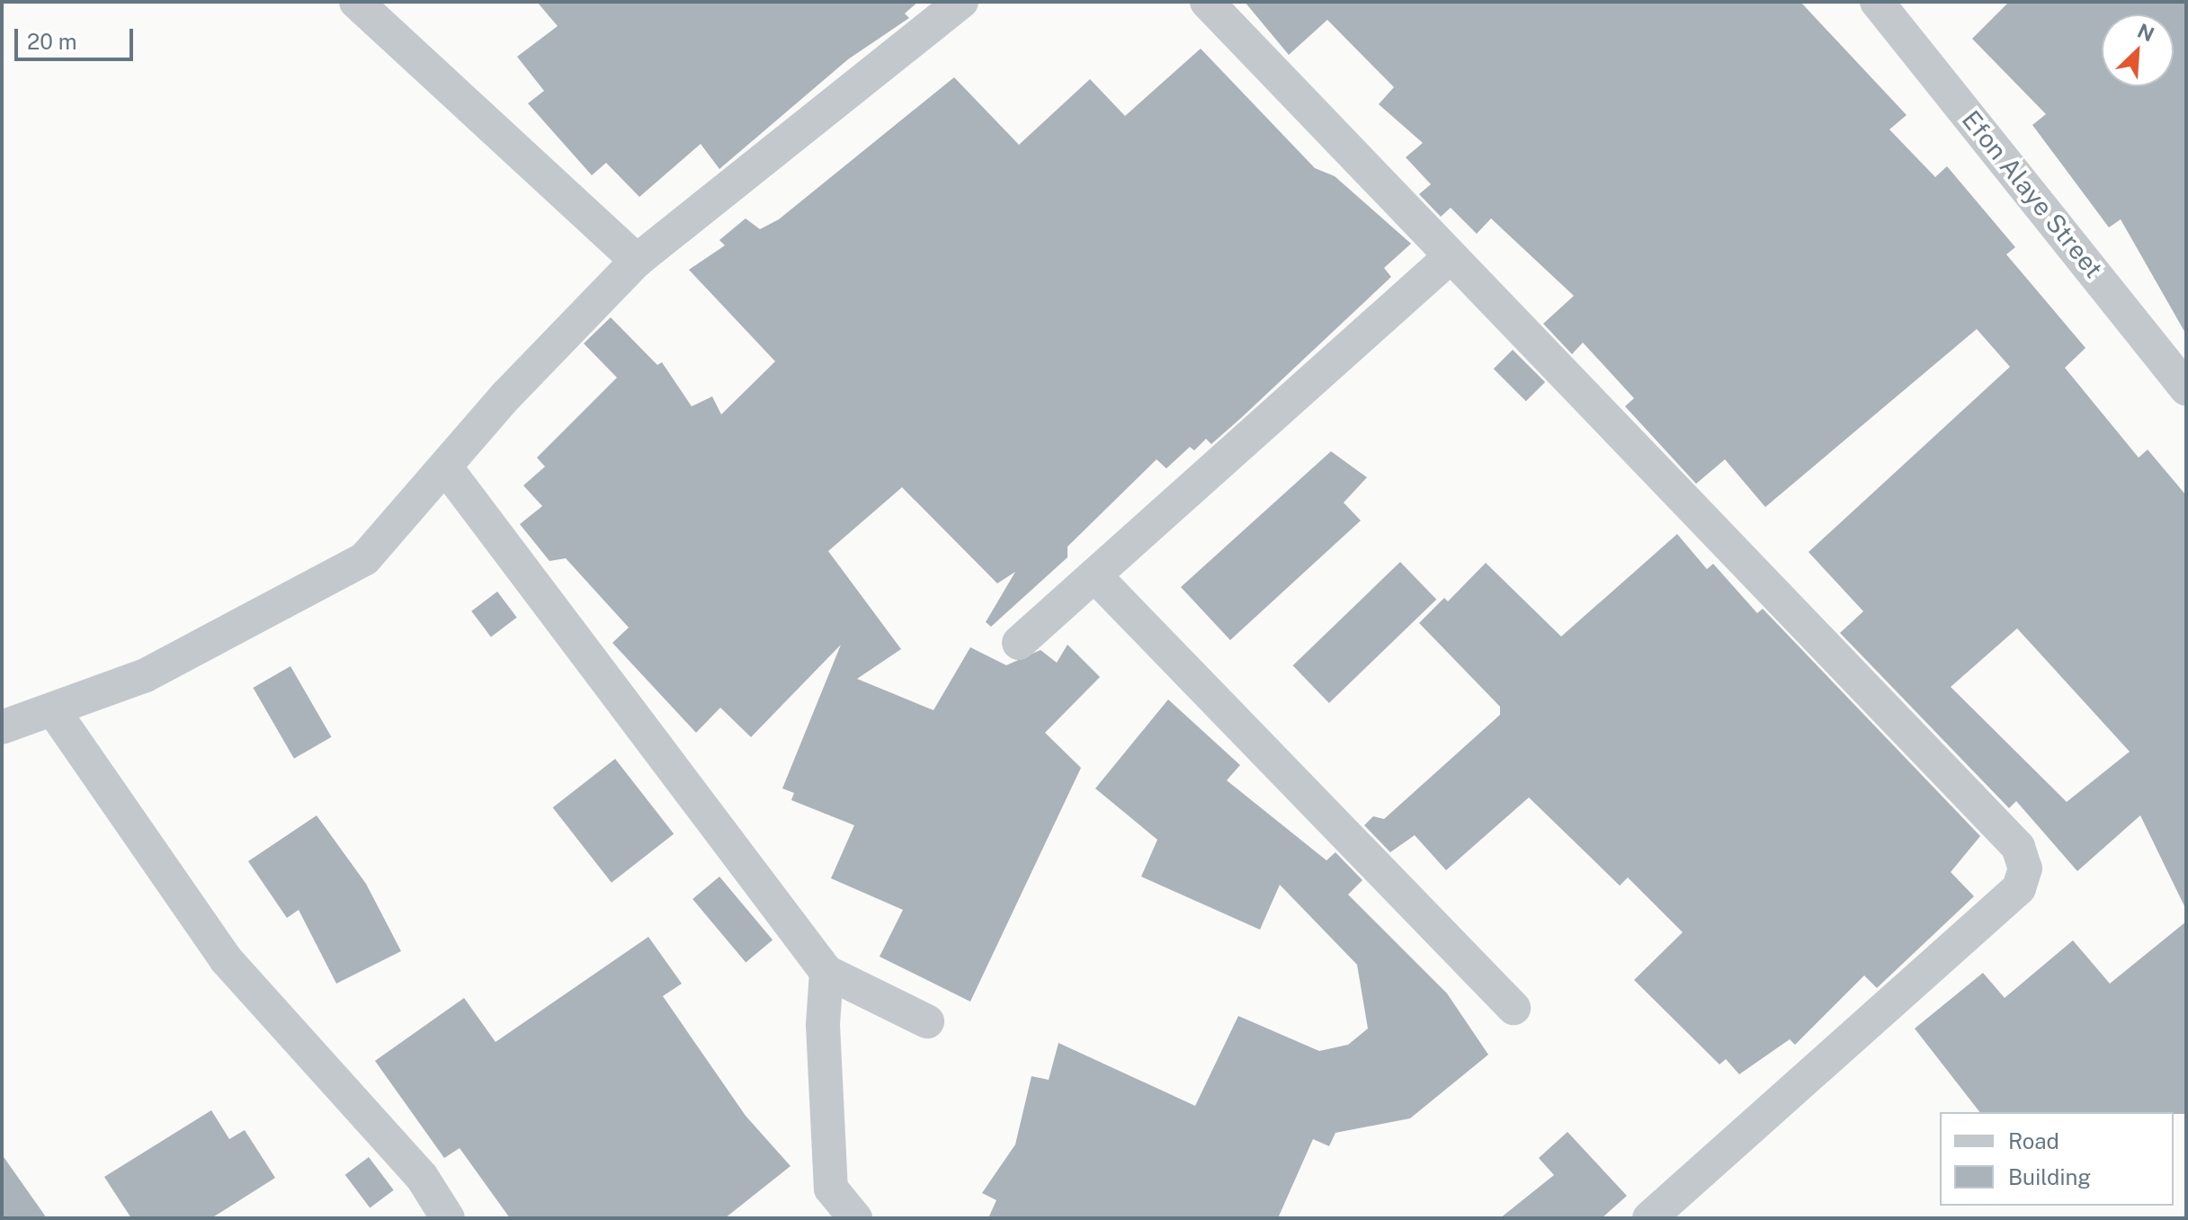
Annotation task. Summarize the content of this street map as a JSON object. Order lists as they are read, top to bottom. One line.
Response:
{"streets":{"street":["Efon Alaye Street"]},"legend":["Road","Building"],"scale_bar":"20 m","north":"top right"}
